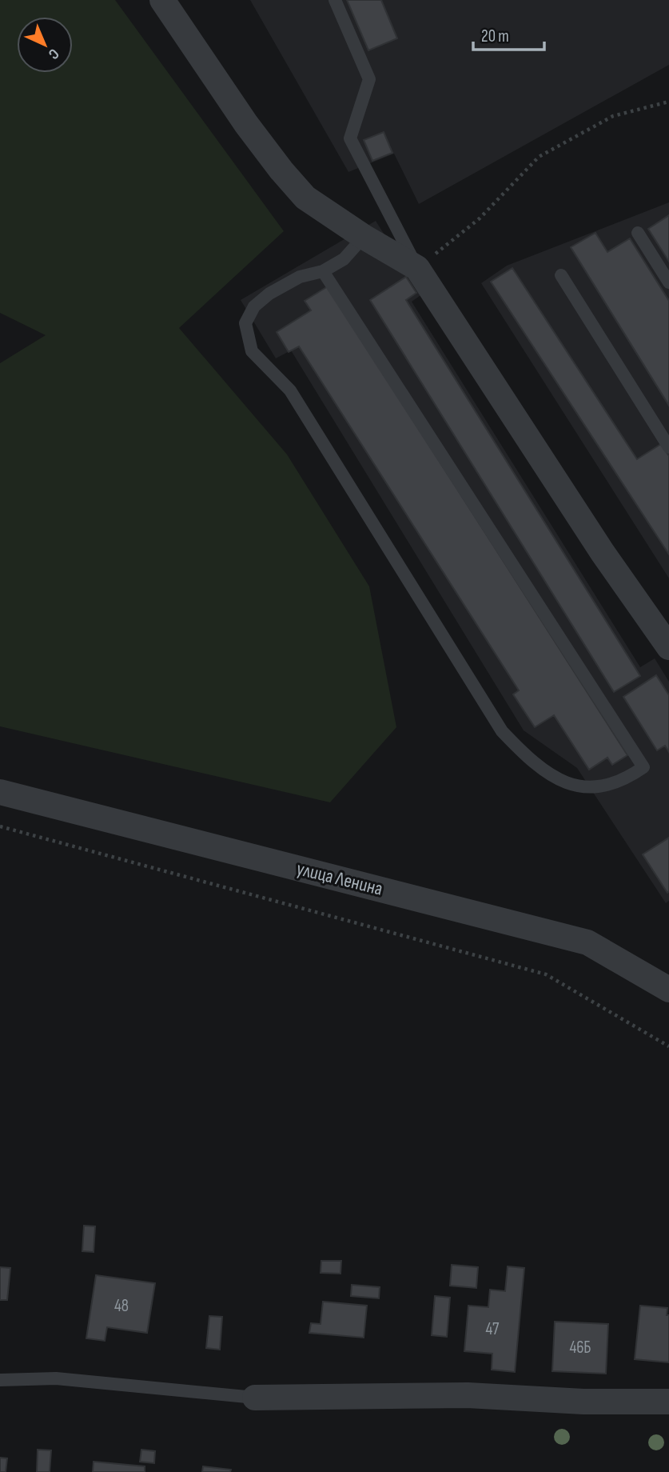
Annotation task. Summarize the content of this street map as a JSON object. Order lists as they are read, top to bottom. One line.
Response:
{"streets":{"street":["улица Ленина"]},"house_numbers":["48","47","46Б"],"scale_bar":"20 m","north":"bottom right"}
